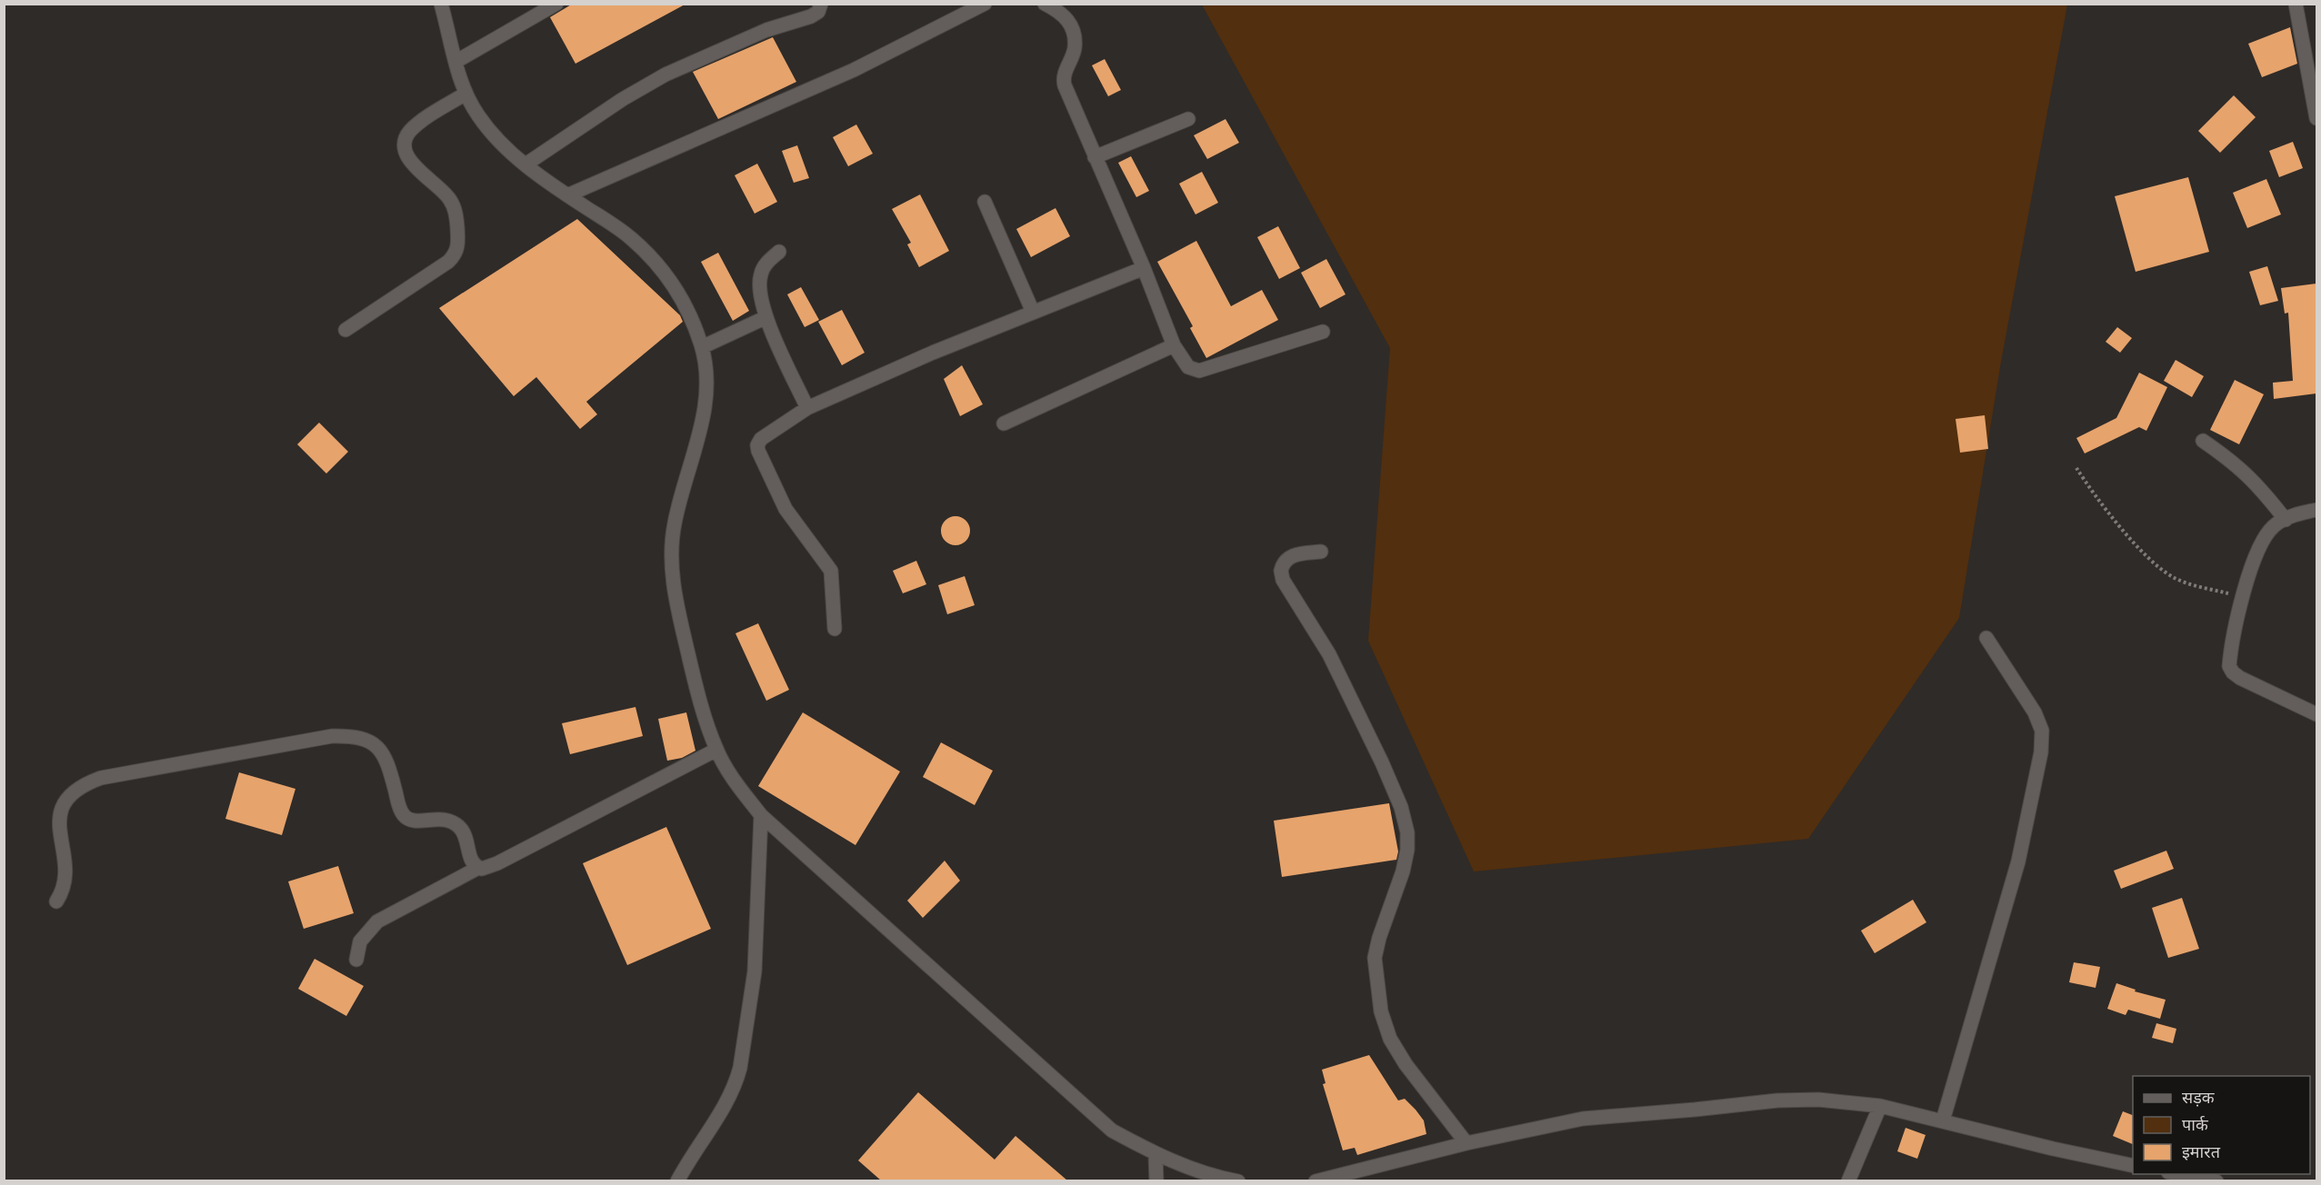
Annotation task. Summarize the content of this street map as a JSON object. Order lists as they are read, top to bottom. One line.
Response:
{"legend":["सड़क","पार्क","इमारत"]}
